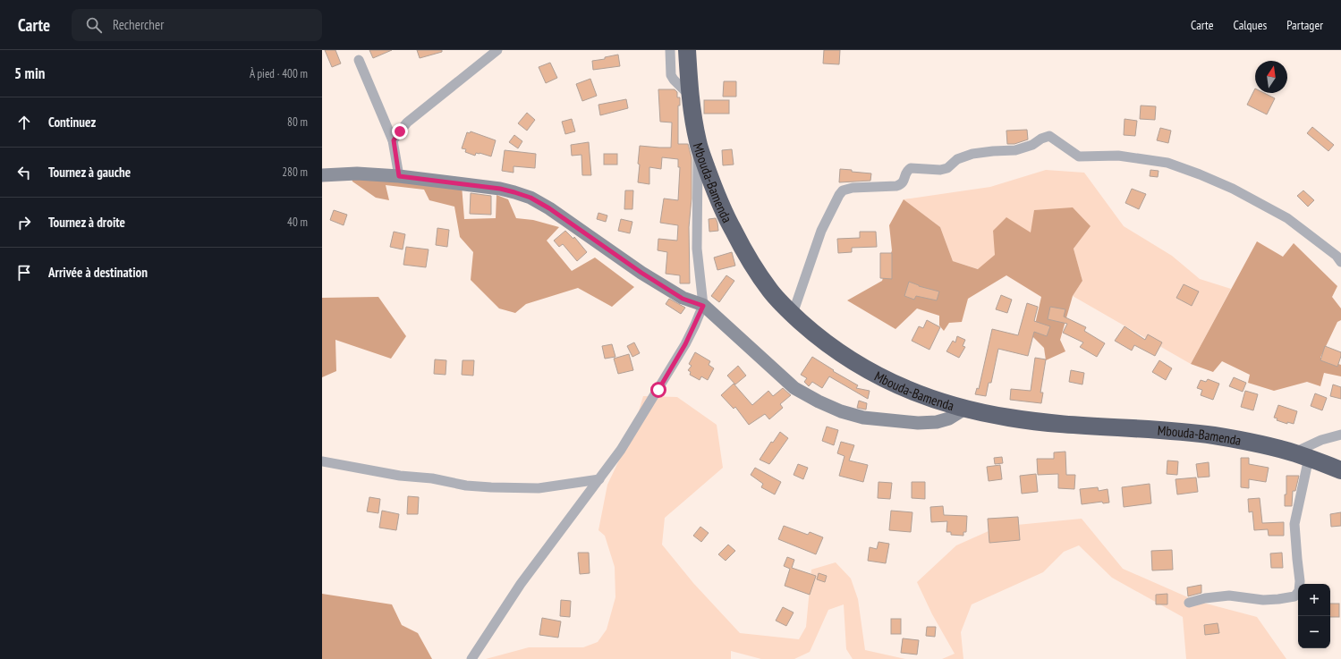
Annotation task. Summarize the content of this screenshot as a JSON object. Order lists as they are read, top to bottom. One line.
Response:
{"streets":{"highway":["Mbouda-Bamenda"]},"north":"top","page":{"header":"Carte","search":"Rechercher","nav":["Carte","Calques","Partager"],"heading":["5 min","À pied · 400 m"],"list":[["Continuez","80 m"],["Tournez à gauche","280 m"],["Tournez à droite","40 m"],"Arrivée à destination"],"map_buttons":["+","−"]}}
